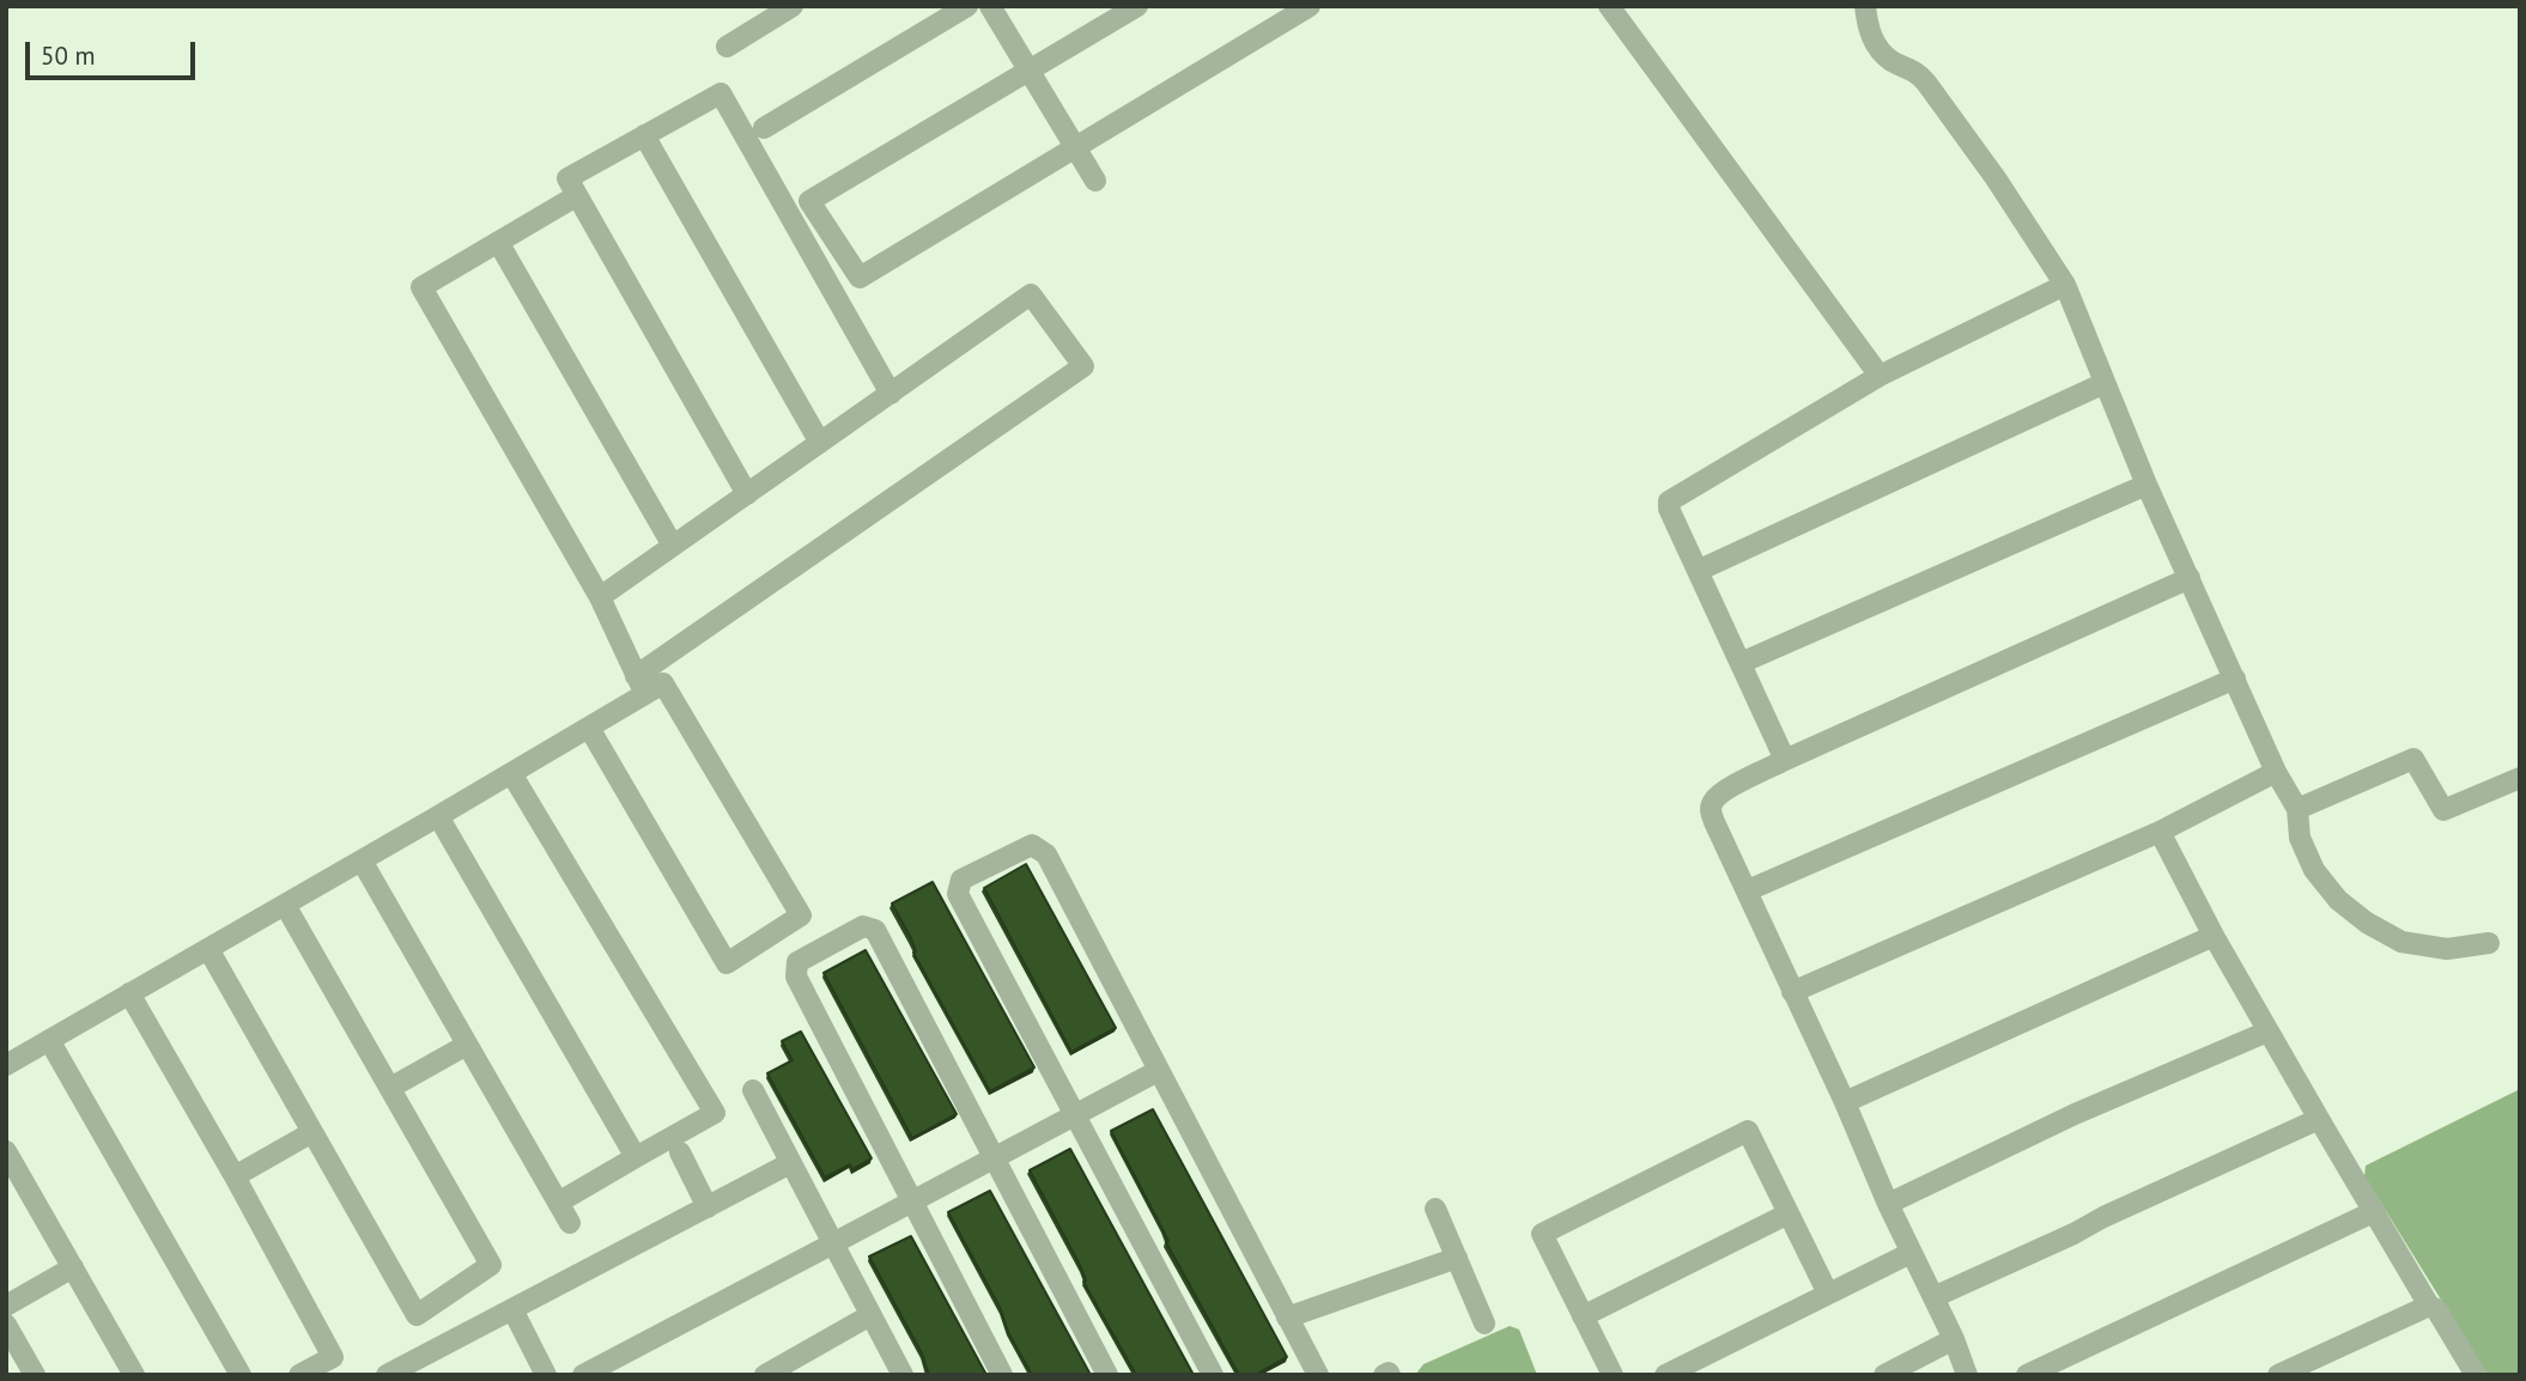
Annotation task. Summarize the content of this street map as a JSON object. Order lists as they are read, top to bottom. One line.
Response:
{"scale_bar":"50 m"}
